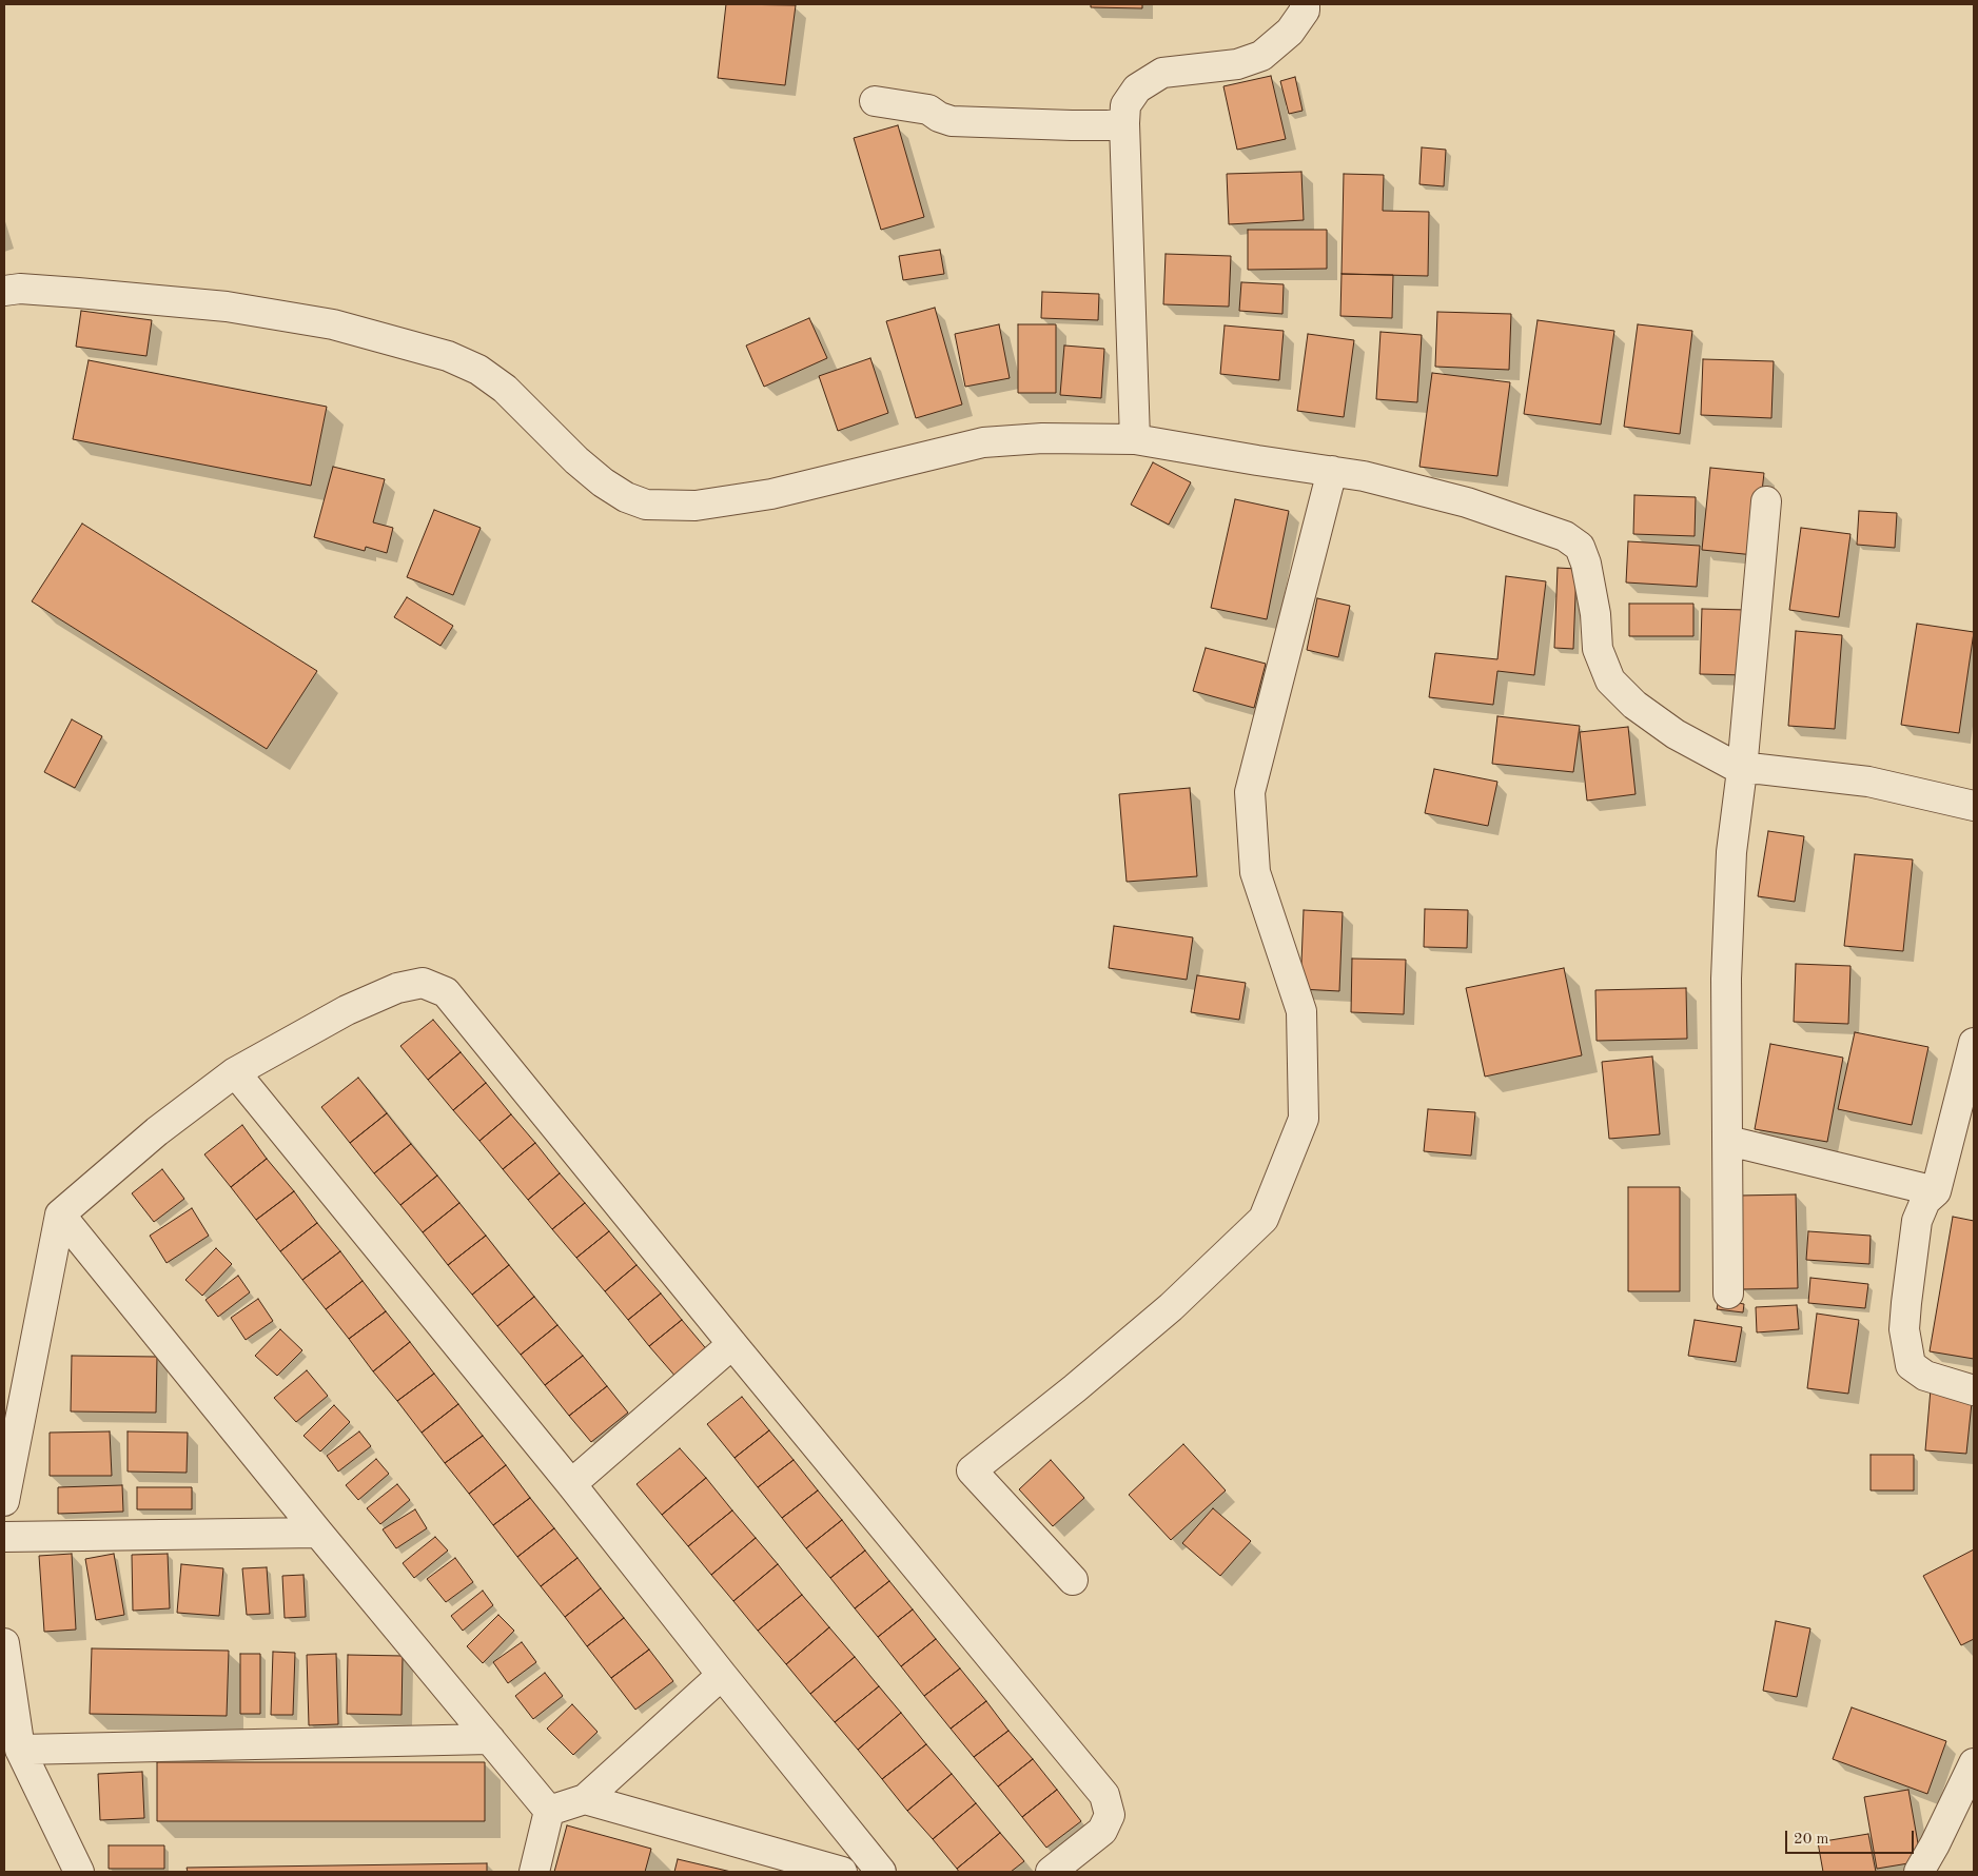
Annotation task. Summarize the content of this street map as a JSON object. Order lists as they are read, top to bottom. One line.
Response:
{"scale_bar":"20 m"}
